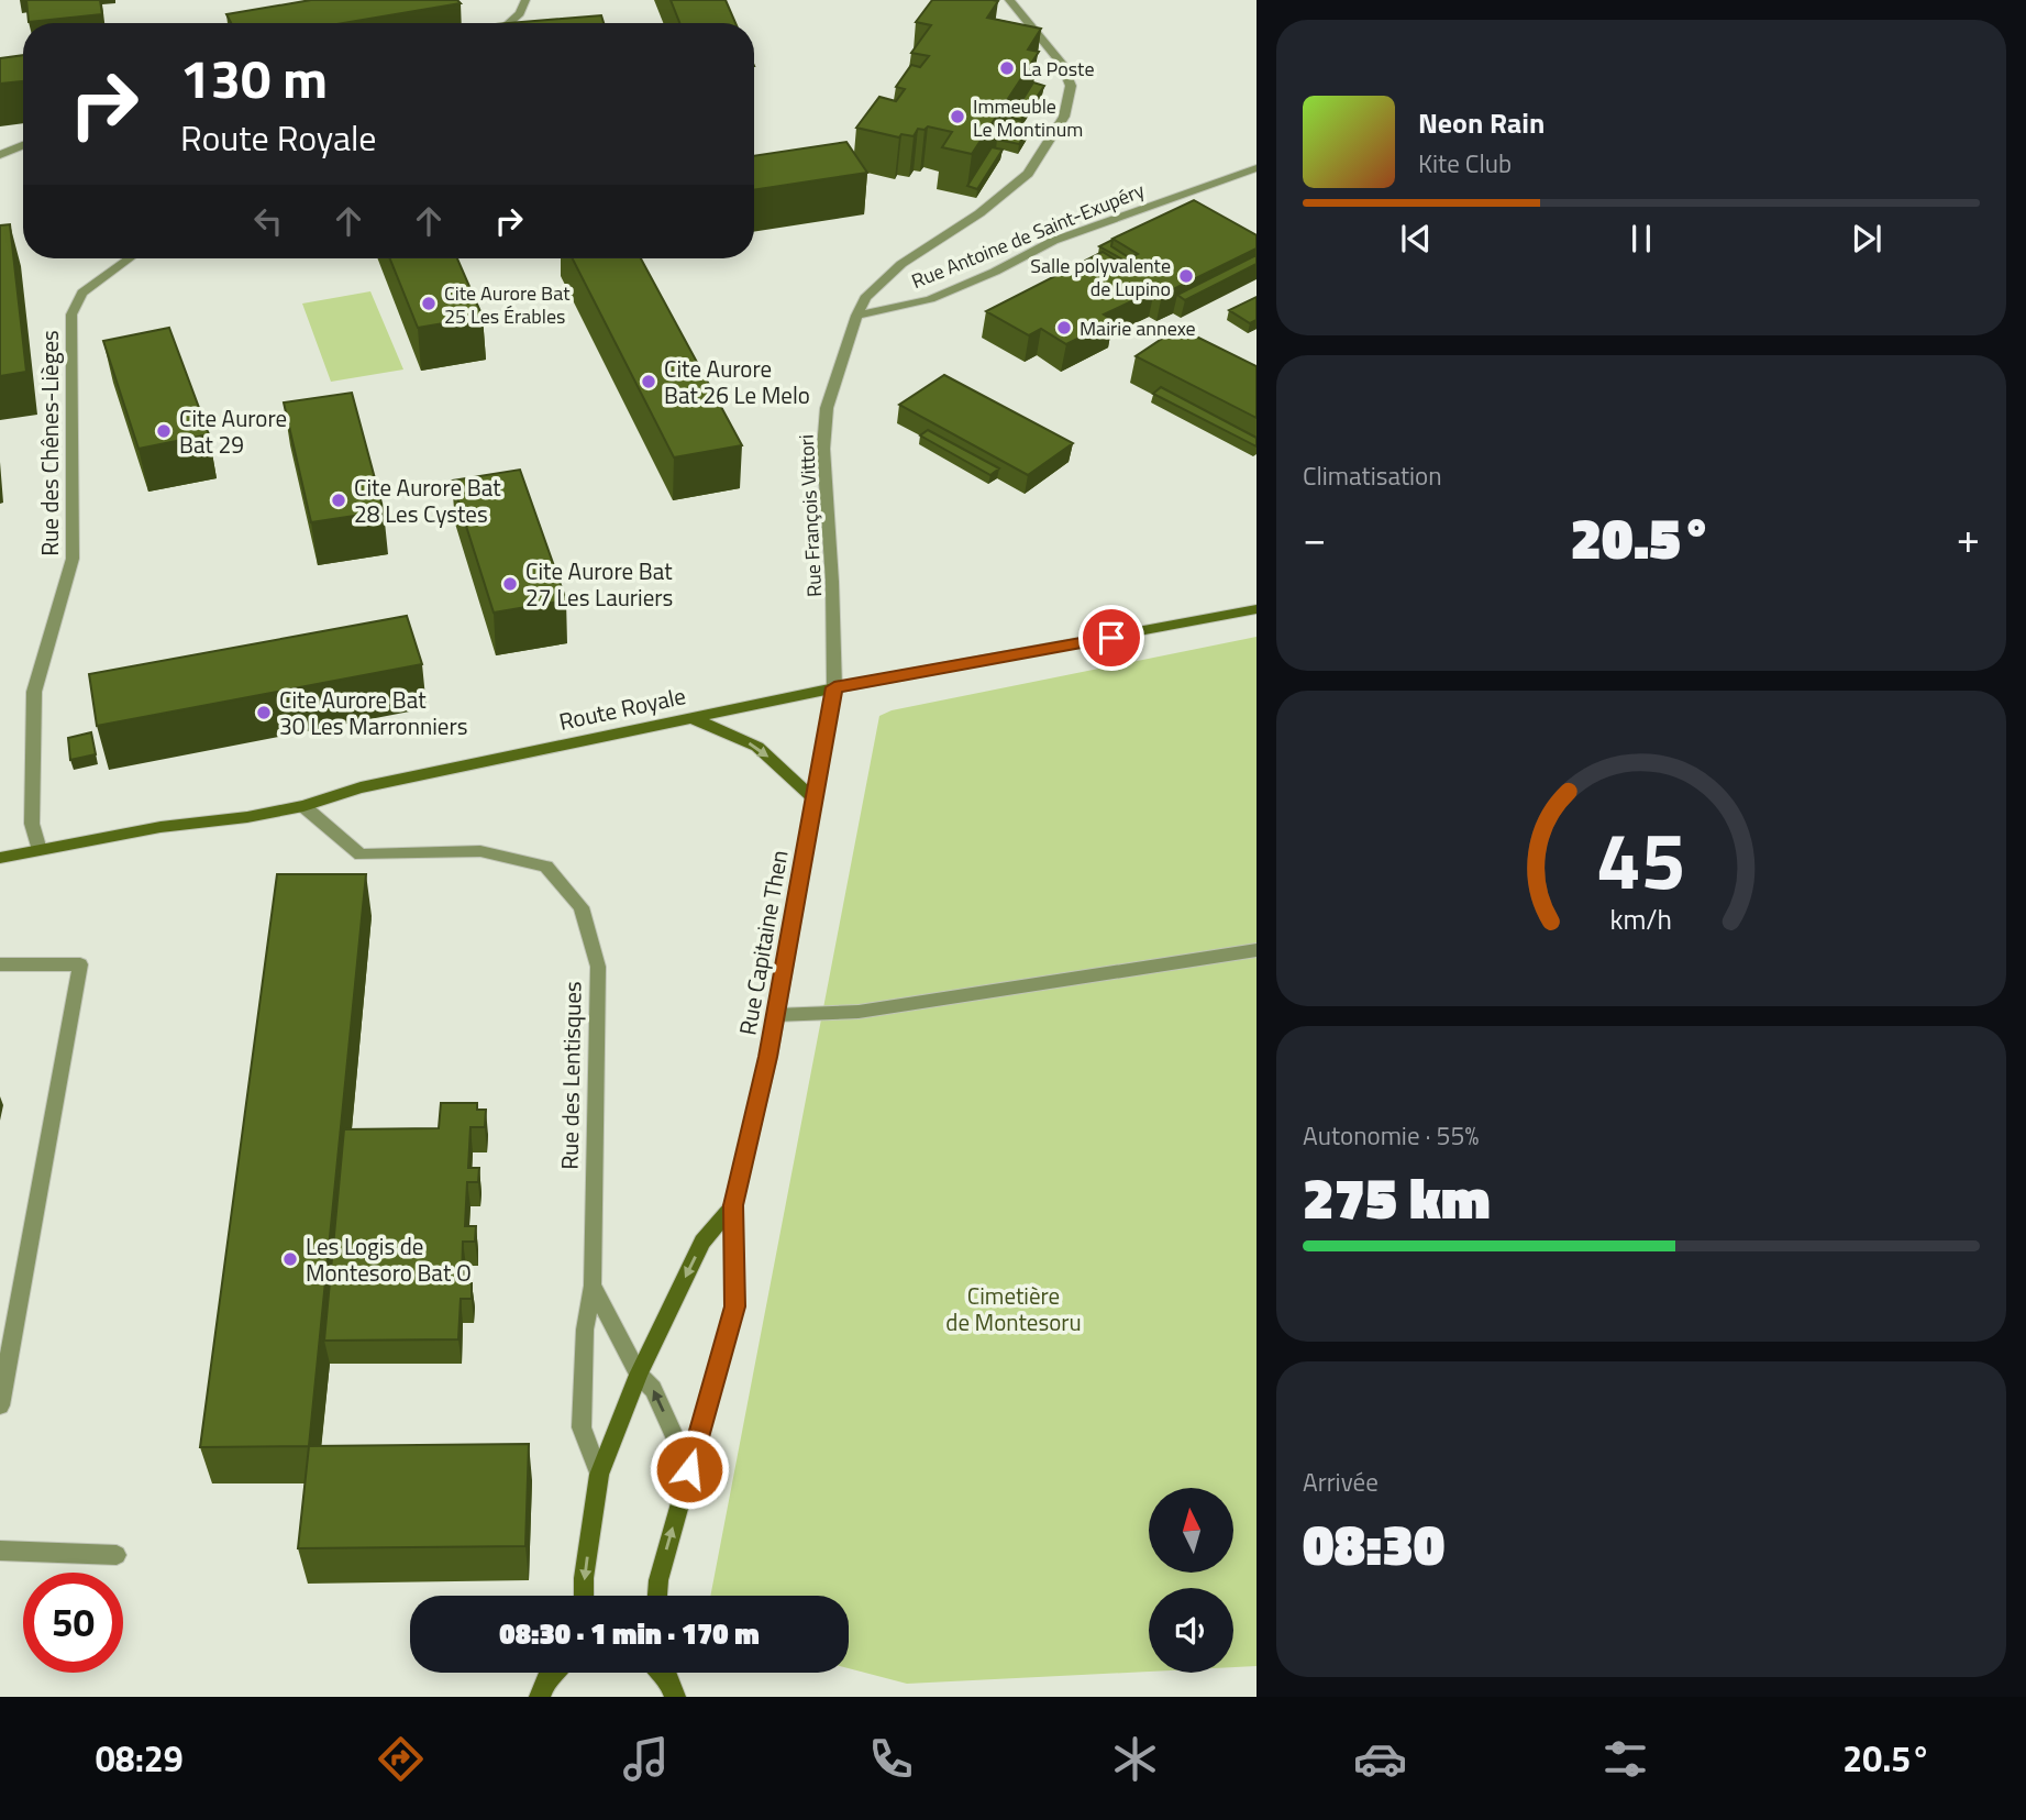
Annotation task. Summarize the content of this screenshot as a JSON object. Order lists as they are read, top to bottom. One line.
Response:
{"streets":{"main road":["Route Royale","Rue Capitaine Then"],"street":["Rue Antoine de Saint-Exupéry","Rue des Chênes-Lièges","Rue François Vittori","Rue des Lentisques"]},"crossings":[["Rue Antoine de Saint-Exupéry","Rue François Vittori"],["Rue des Chênes-Lièges","Route Royale"],["Rue François Vittori","Route Royale"],["Rue François Vittori","Rue Capitaine Then"],["Route Royale","Rue Capitaine Then"],["Route Royale","Rue des Lentisques"],["Rue Capitaine Then","Rue des Lentisques"]],"parks":["Cimetière de Montesoru"],"places":["La Poste","Immeuble Le Montinum","Salle polyvalente de Lupino","Cite Aurore Bat 25 Les Érables","Mairie annexe","Cite Aurore Bat 26 Le Melo","Cite Aurore Bat 29","Cite Aurore Bat 28 Les Cystes","Cite Aurore Bat 27 Les Lauriers","Cite Aurore Bat 30 Les Marronniers","Les Logis de Montesoro Bat O"],"north":"top","page":{"turn":["130 m","Route Royale"],"song":["Neon Rain","Kite Club"],"tile":["Climatisation",["Autonomie · 55%","275 km"],["Arrivée","08:30"]],"heat":["−","20.5°","+"],"limit":"50","trip":"08:30 · 1 min · 170 m","tabs":["08:29","20.5°"],"gauge":["45","km/h"]}}
